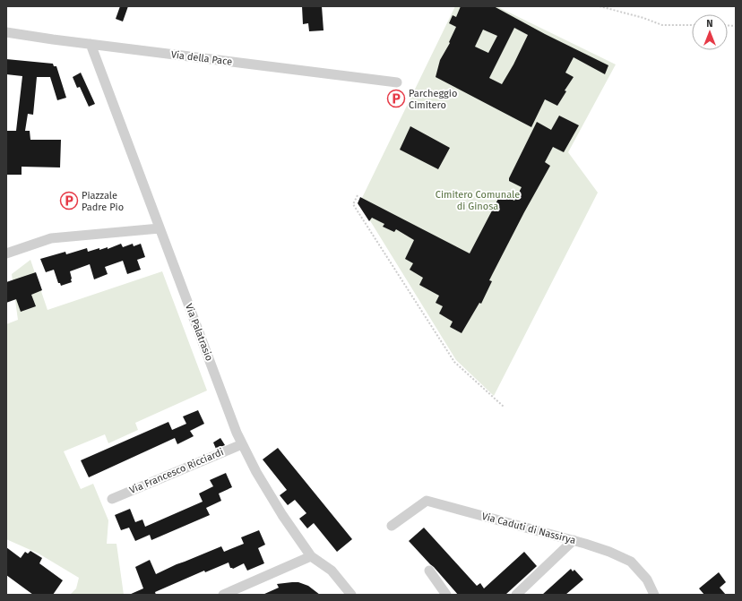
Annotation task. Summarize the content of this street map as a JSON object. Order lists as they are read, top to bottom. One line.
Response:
{"streets":{"street":["Via della Pace","Via Palatrasio","Via Francesco Ricciardi","Via Caduti di Nassirya"]},"crossings":[["Via della Pace","Via Palatrasio"],["Via Palatrasio","Via Francesco Ricciardi"]],"parks":["Cimitero Comunale di Ginosa"],"places":{"parking":["Parcheggio Cimitero","Piazzale Padre Pio"]},"north":"top"}
